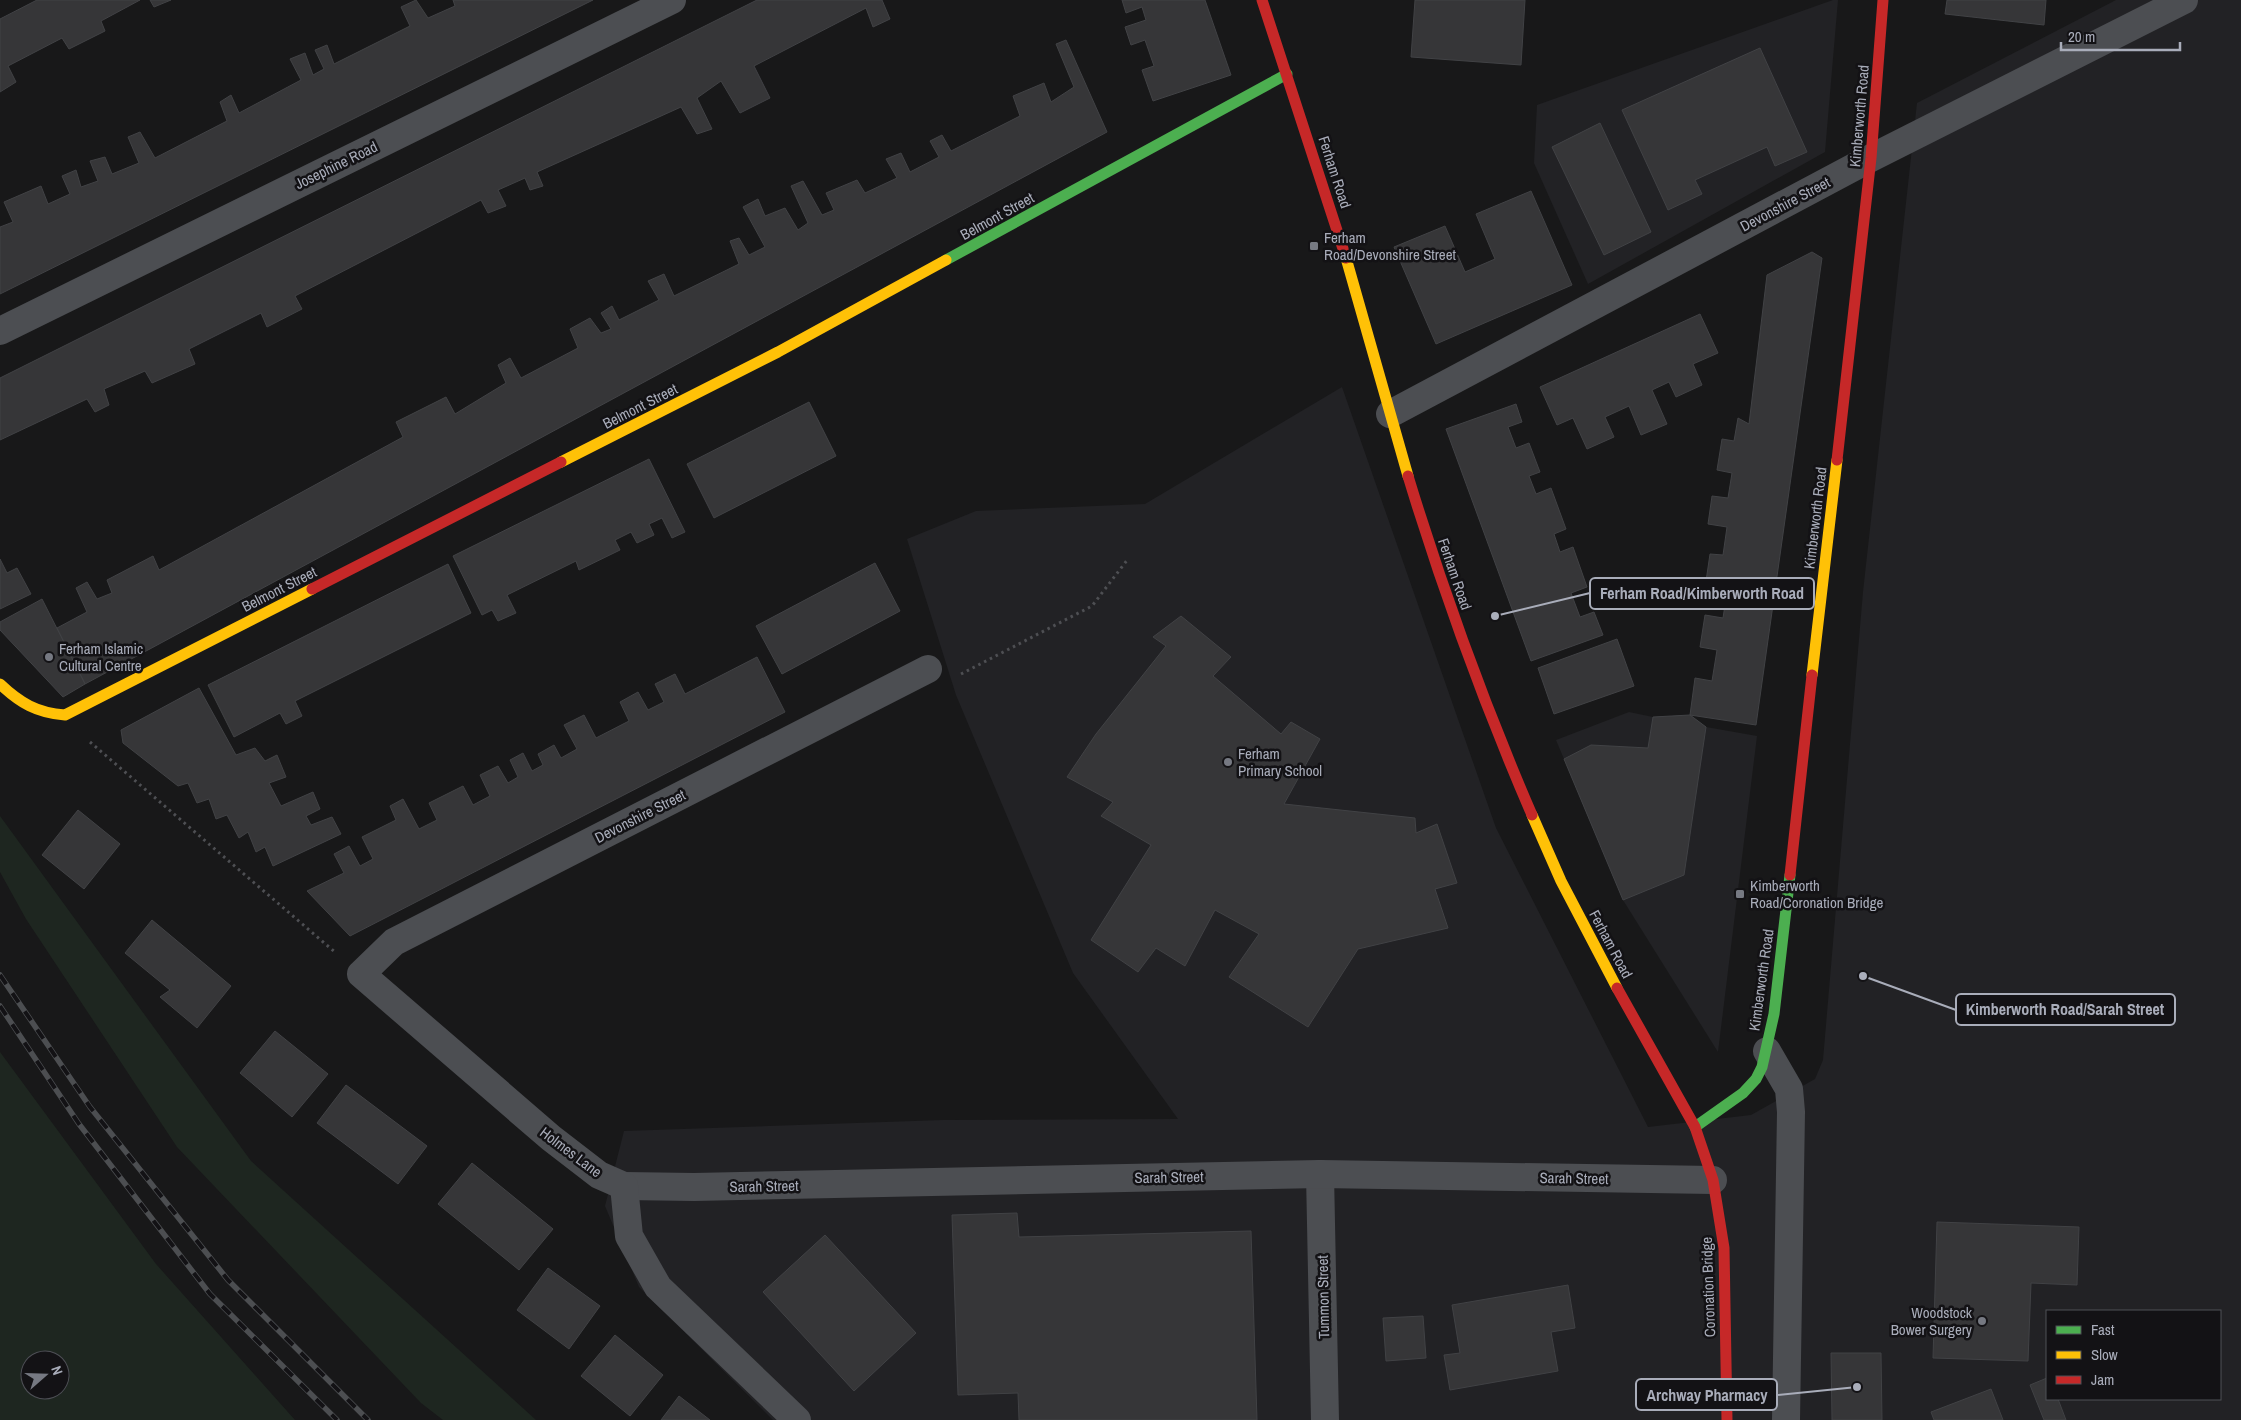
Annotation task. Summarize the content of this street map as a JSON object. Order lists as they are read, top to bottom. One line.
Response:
{"streets":{"street":["Kimberworth Road","Josephine Road","Ferham Road","Devonshire Street","Belmont Street","Holmes Lane","Sarah Street","Coronation Bridge","Tummon Street"]},"crossings":[["Kimberworth Road","Ferham Road"],["Kimberworth Road","Devonshire Street"],["Kimberworth Road","Coronation Bridge"],["Ferham Road","Devonshire Street"],["Ferham Road","Belmont Street"],["Ferham Road","Coronation Bridge"],["Devonshire Street","Holmes Lane"],["Holmes Lane","Sarah Street"],["Sarah Street","Coronation Bridge"],["Sarah Street","Tummon Street"]],"places":{"transit":["Ferham Road/Devonshire Street","Kimberworth Road/Coronation Bridge"],"other":["Ferham Road/Kimberworth Road","Ferham Islamic Cultural Centre","Ferham Primary School","Kimberworth Road/Sarah Street","Woodstock Bower Surgery","Archway Pharmacy"]},"legend":["Fast","Slow","Jam"],"scale_bar":"20 m","north":"right"}
